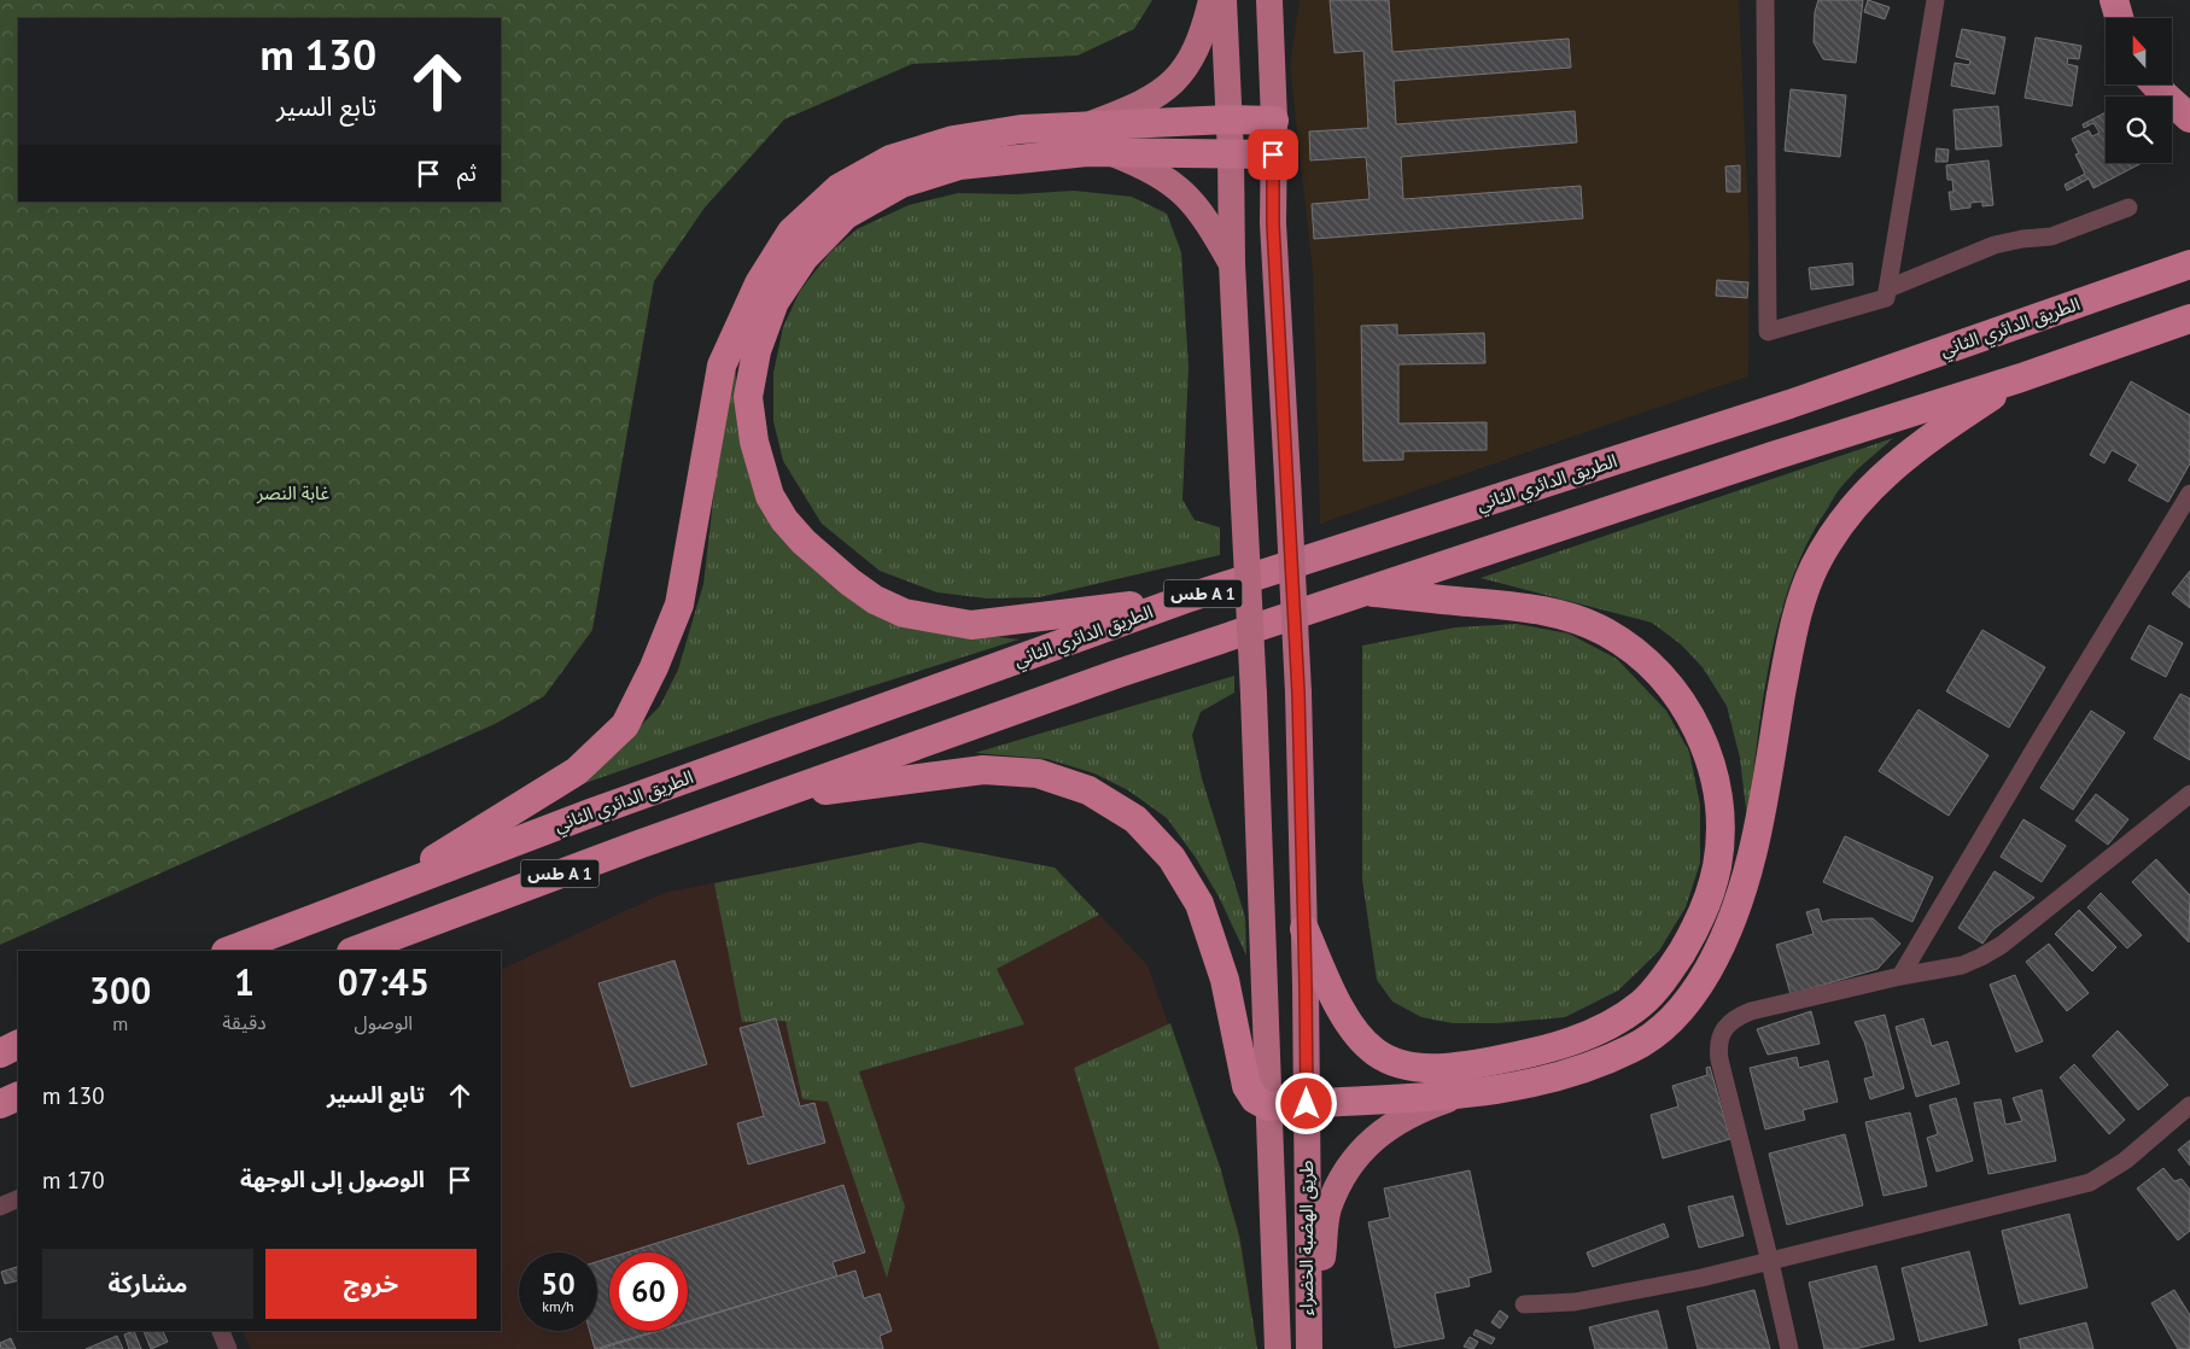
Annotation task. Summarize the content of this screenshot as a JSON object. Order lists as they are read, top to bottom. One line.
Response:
{"streets":{"highway":["الطريق الدائري الثاني","طس A 1"],"main road":["طريق الهضبة الخضراء"]},"parks":["غابة النصر"],"north":"top","page":{"turn":["130 m","تابع السير"],"then":"ثم","eta":["07:45","الوصول","1","دقيقة","300","m"],"list":[{"name":"تابع السير","value":"130 m"},{"name":"الوصول إلى الوجهة","value":"170 m"}],"buttons":["خروج","مشاركة"],"speed":"50 km/h","limit":"60"}}
